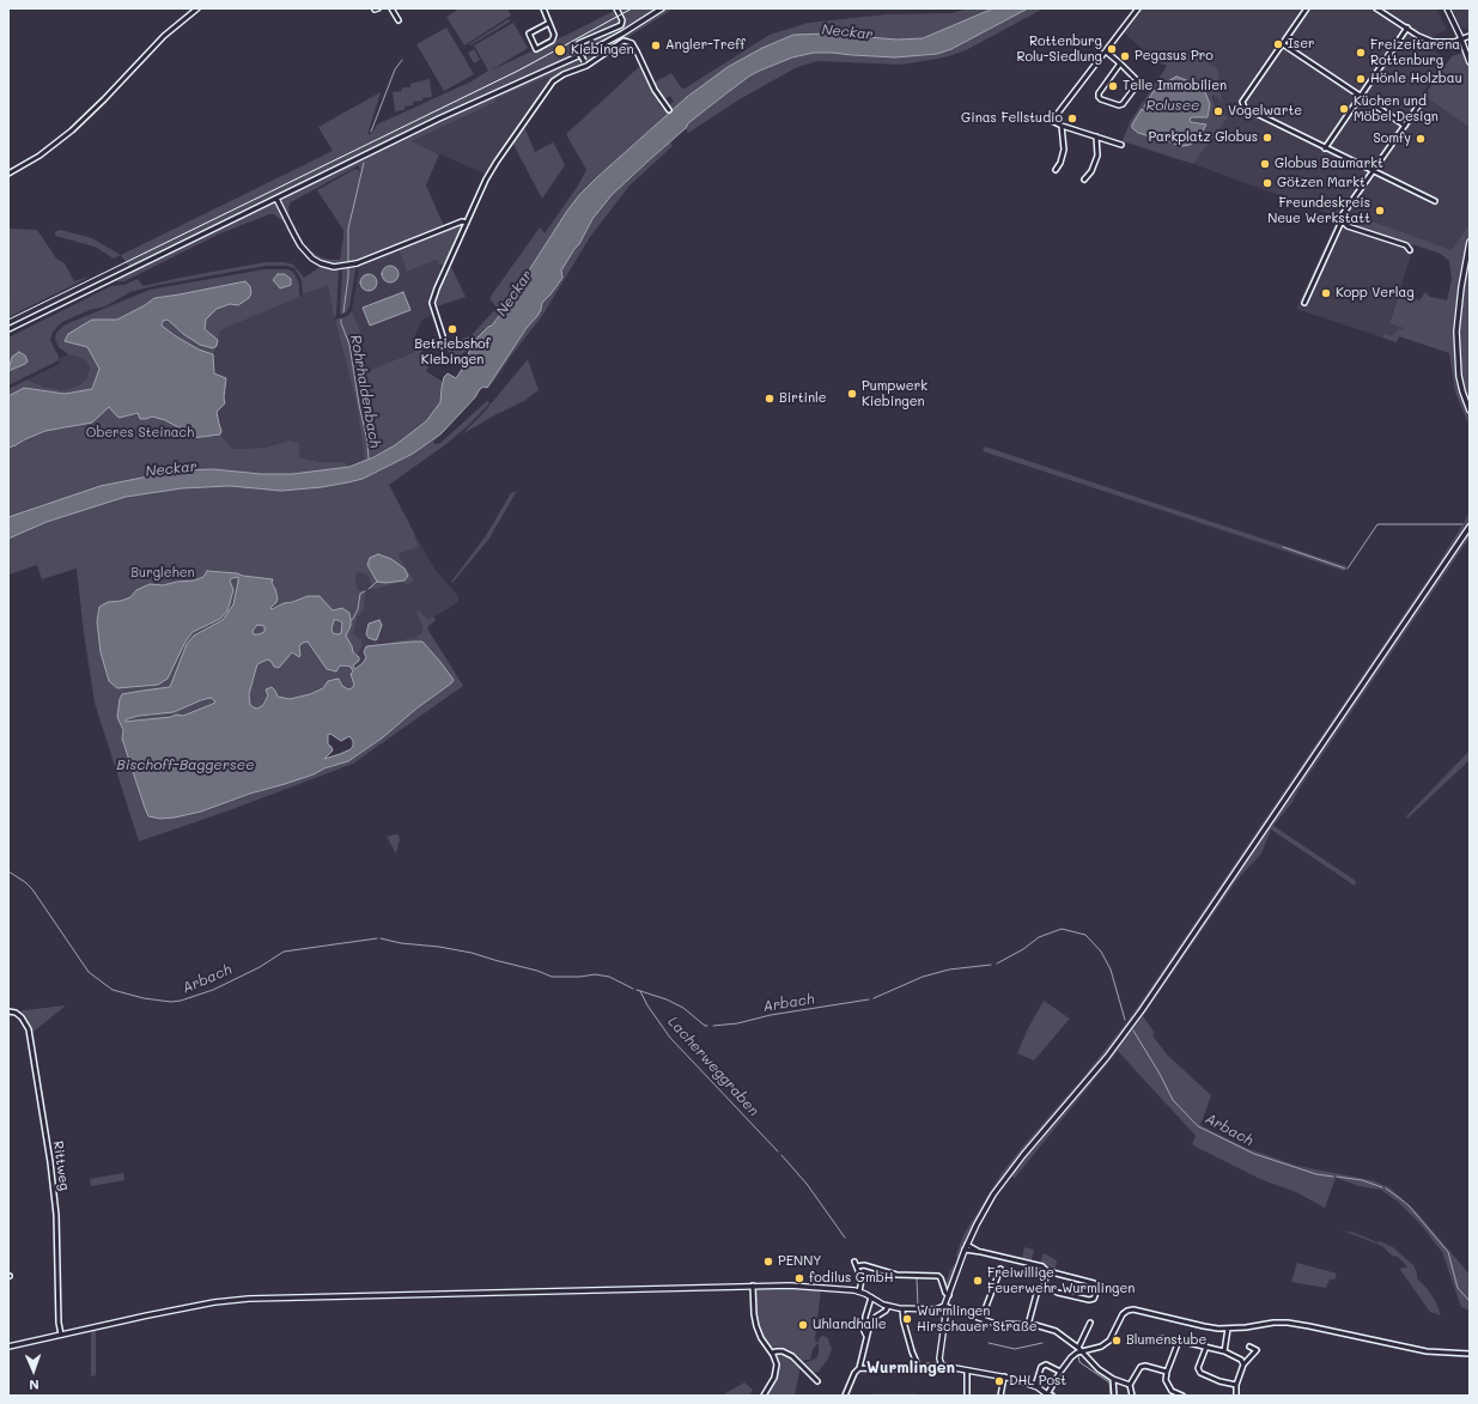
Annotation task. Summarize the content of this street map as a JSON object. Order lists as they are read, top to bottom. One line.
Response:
{"streets":{"street":["Rittweg"]},"districts":["Wurmlingen"],"water":["Neckar","Rolusee","Rohrhaldenbach","Bischoff-Baggersee","Arbach","Lacherweggraben"],"parks":["Oberes Steinach","Burglehen"],"places":["Iser","Angler-Treff","Rottenburg Rolu-Siedlung","Kiebingen","Freizeitarena Rottenburg","Pegasus Pro","Hönle Holzbau","Telle Immobilien","Küchen und Möbel Design","Vogelwarte","Ginas Fellstudio","Parkplatz Globus","Somfy","Globus Baumarkt","Götzen Markt","Freundeskreis Neue Werkstatt","Kopp Verlag","Betriebshof Kiebingen","Pumpwerk Kiebingen","Birtinle","PENNY","fodilus GmbH","Freiwillige Feuerwehr Wurmlingen","Wurmlingen Hirschauer Straße","Uhlandhalle","Blumenstube","DHL Post"],"north":"bottom"}
